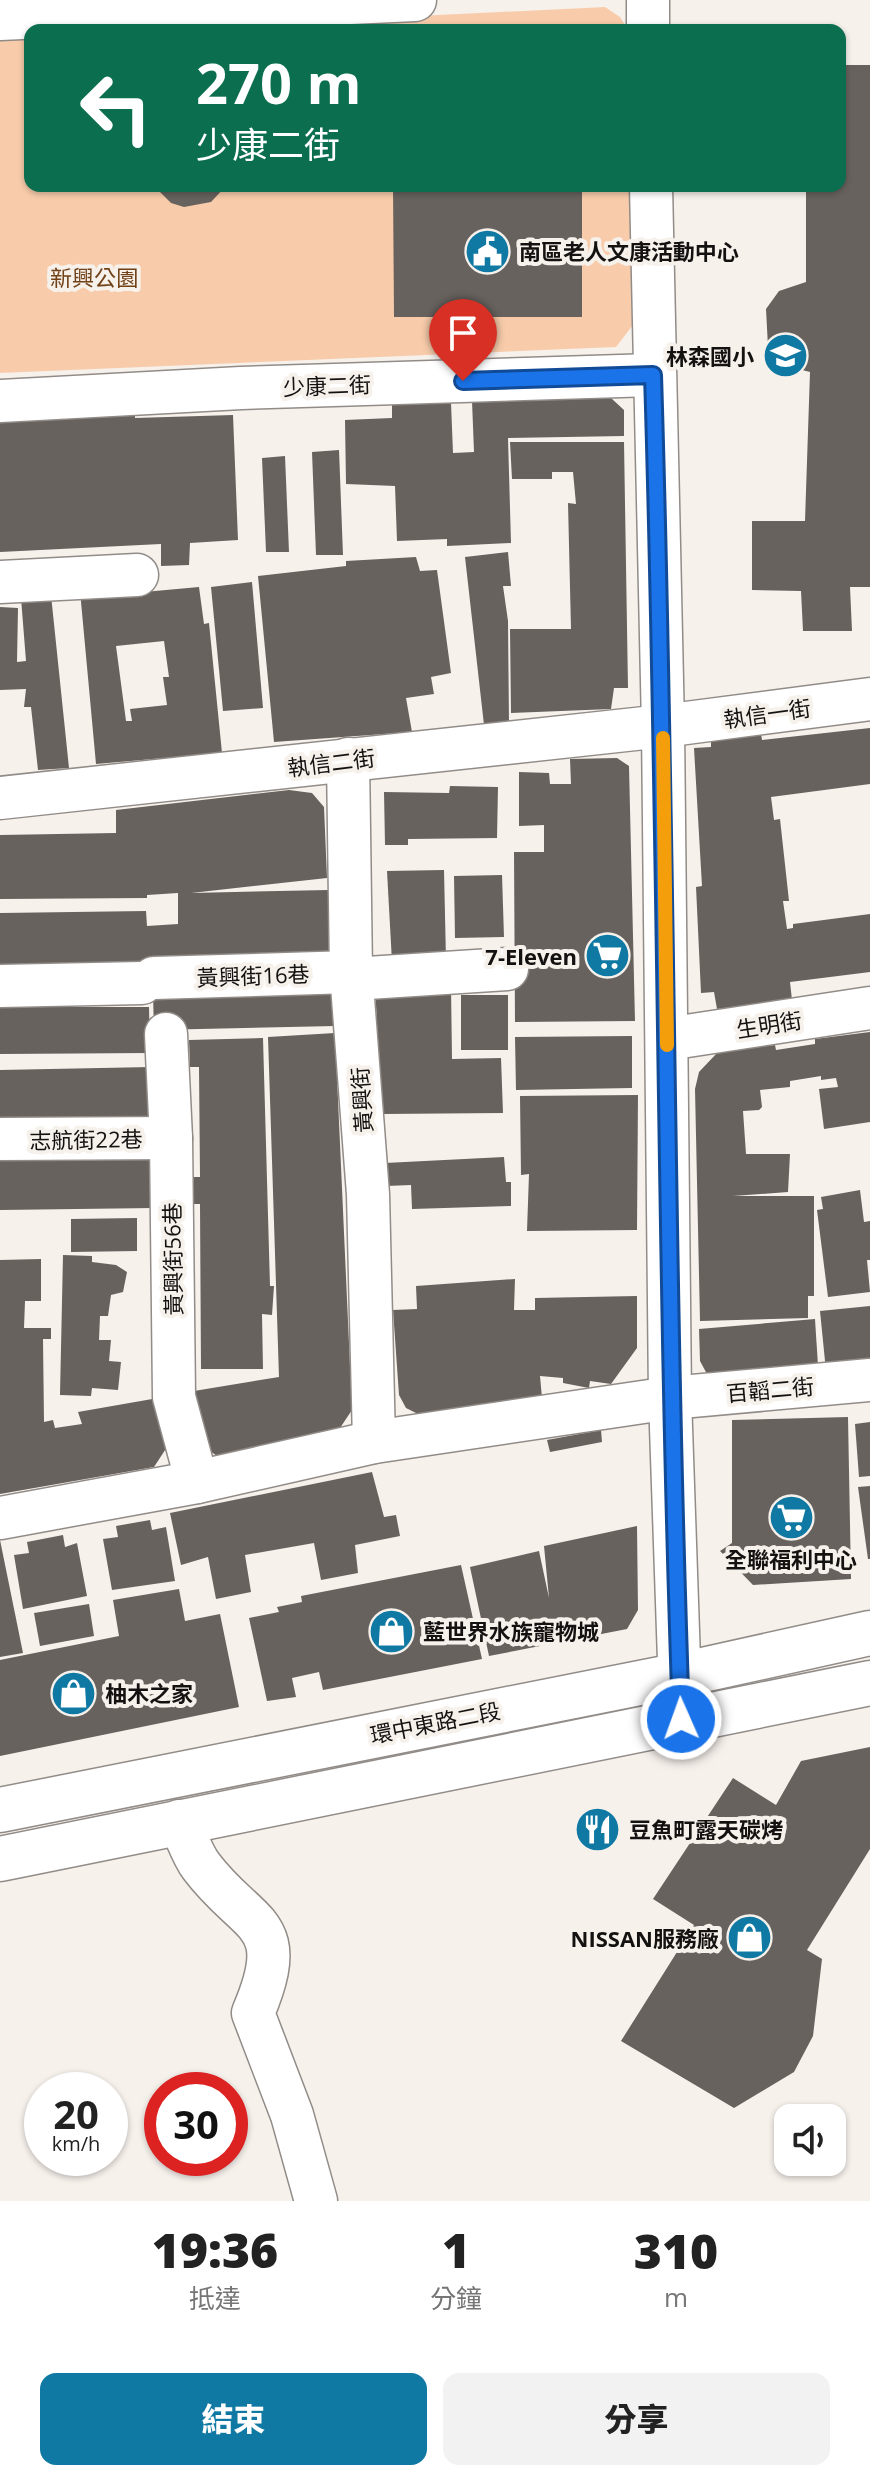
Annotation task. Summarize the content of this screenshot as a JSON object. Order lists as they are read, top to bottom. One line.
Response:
{"streets":{"main road":["環中東路二段"],"street":["少康二街","執信一街","執信二街","黃興街16巷","生明街","黃興街","志航街22巷","黃興街56巷","百韜二街"]},"crossings":[["執信一街","執信二街"],["執信二街","黃興街"],["黃興街16巷","黃興街"],["志航街22巷","黃興街56巷"]],"parks":["新興公園"],"places":{"public building":["南區老人文康活動中心"],"school or university":["林森國小"],"supermarket":["7-Eleven","全聯福利中心"],"shop":["藍世界水族寵物城","柚木之家","NISSAN服務廠"],"restaurant":["豆魚町露天碳烤"]},"page":{"turn":["270 m","少康二街"],"speed":"20 km/h","limit":"30","eta":["19:36","抵達","1","分鐘","310","m"],"buttons":["結束","分享"]}}
